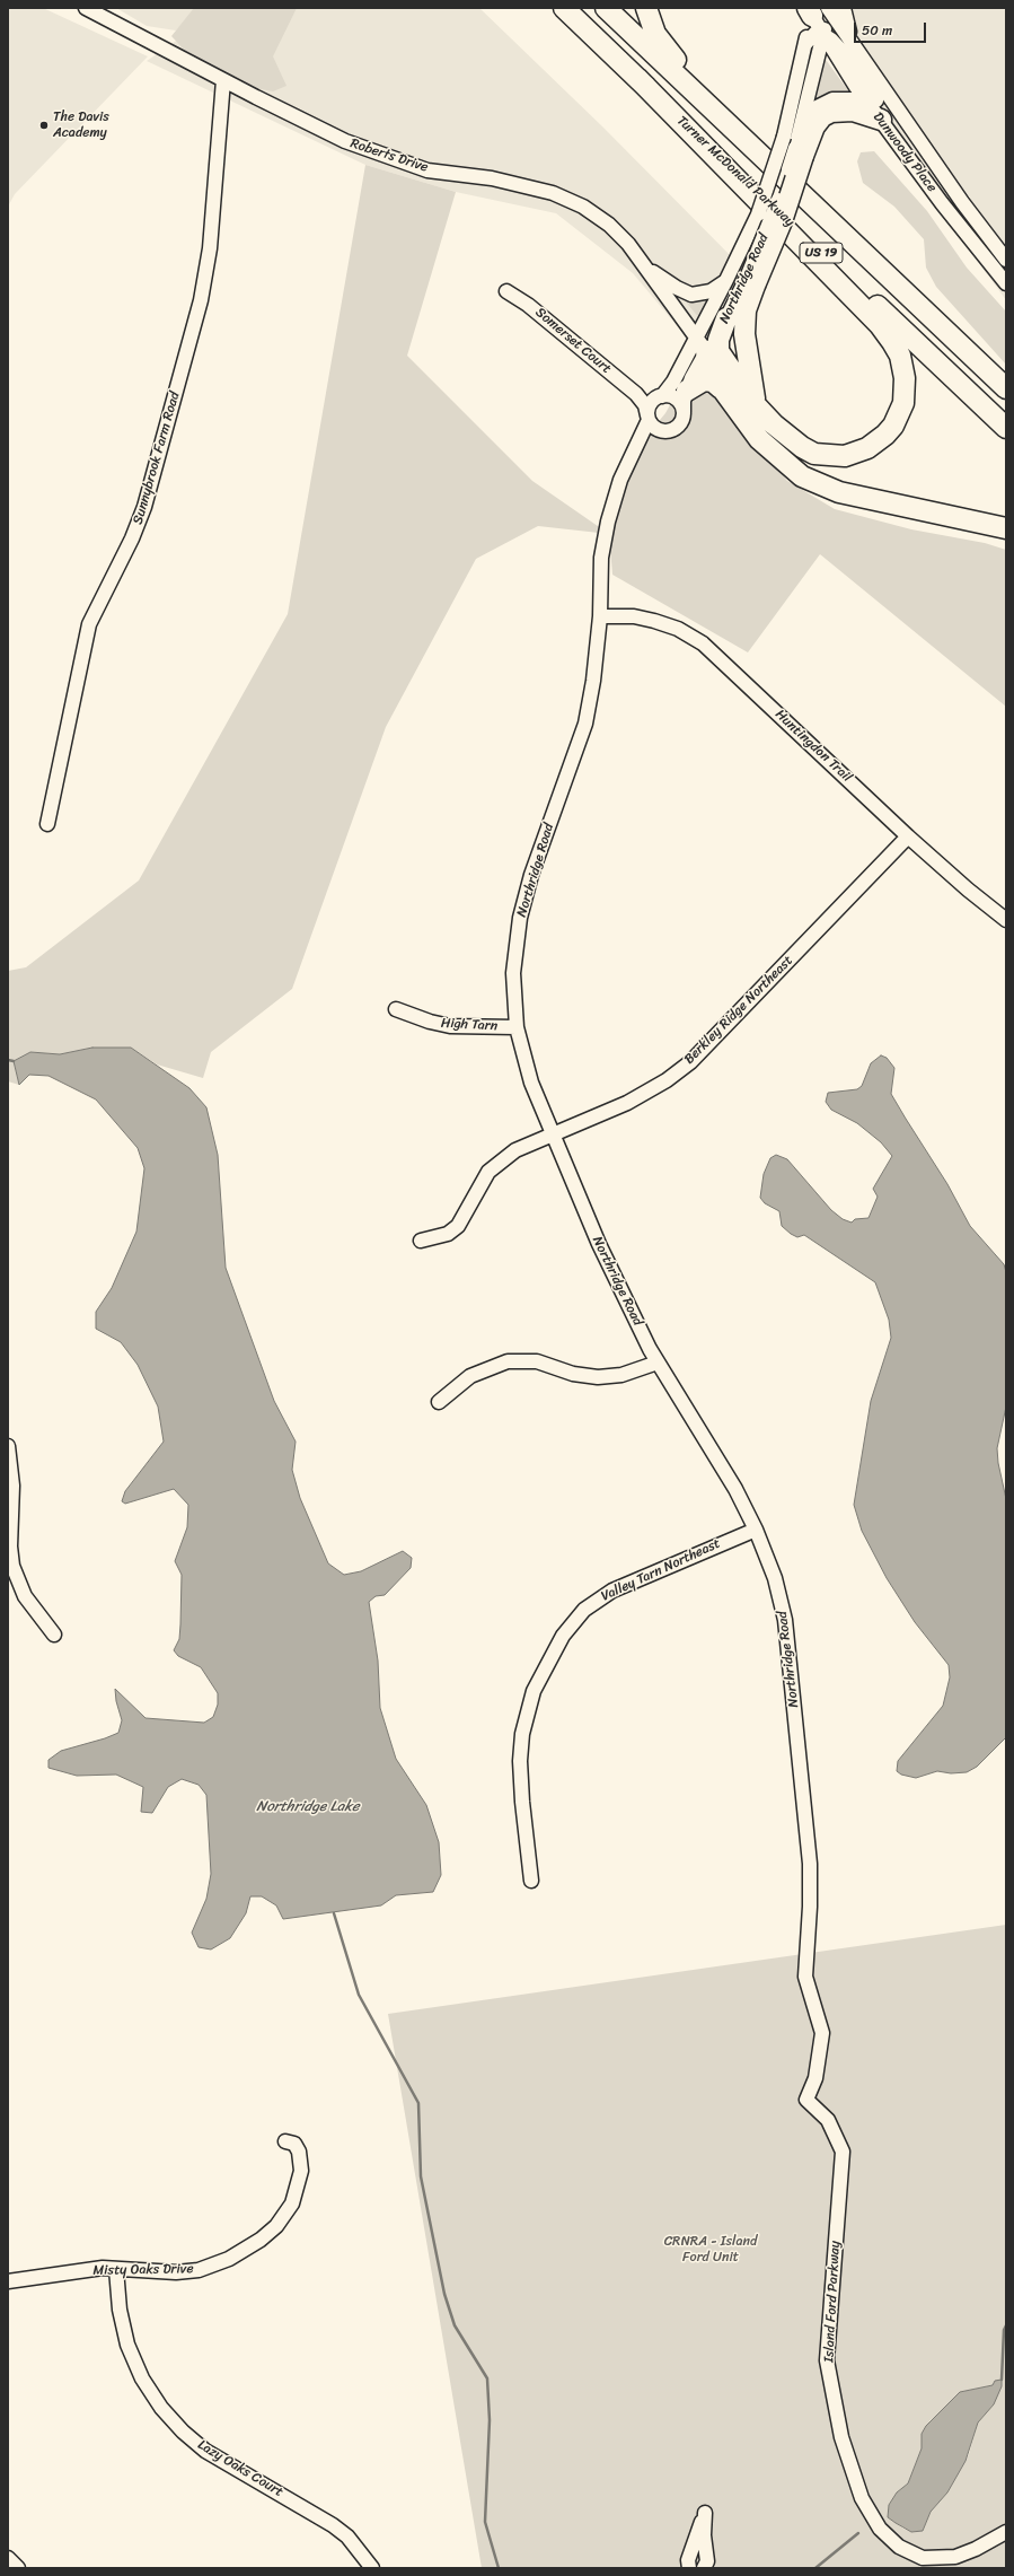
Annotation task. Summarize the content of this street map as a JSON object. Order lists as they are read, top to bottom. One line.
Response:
{"streets":{"highway":["Turner McDonald Parkway","US 19"],"street":["Dunwoody Place","Roberts Drive","Northridge Road","Somerset Court","Sunnybrook Farm Road","Huntingdon Trail","Berkley Ridge Northeast","High Tarn","Valley Tarn Northeast","Misty Oaks Drive","Island Ford Parkway","Lazy Oaks Court"]},"crossings":[["Dunwoody Place","Northridge Road"],["Roberts Drive","Northridge Road"],["Roberts Drive","Sunnybrook Farm Road"],["Northridge Road","Somerset Court"],["Northridge Road","Huntingdon Trail"],["Northridge Road","Berkley Ridge Northeast"],["Northridge Road","High Tarn"],["Northridge Road","Valley Tarn Northeast"],["Northridge Road","Island Ford Parkway"],["Huntingdon Trail","Berkley Ridge Northeast"],["Misty Oaks Drive","Lazy Oaks Court"]],"water":["Northridge Lake"],"parks":["CRNRA - Island Ford Unit"],"places":["The Davis Academy"],"scale_bar":"50 m"}
